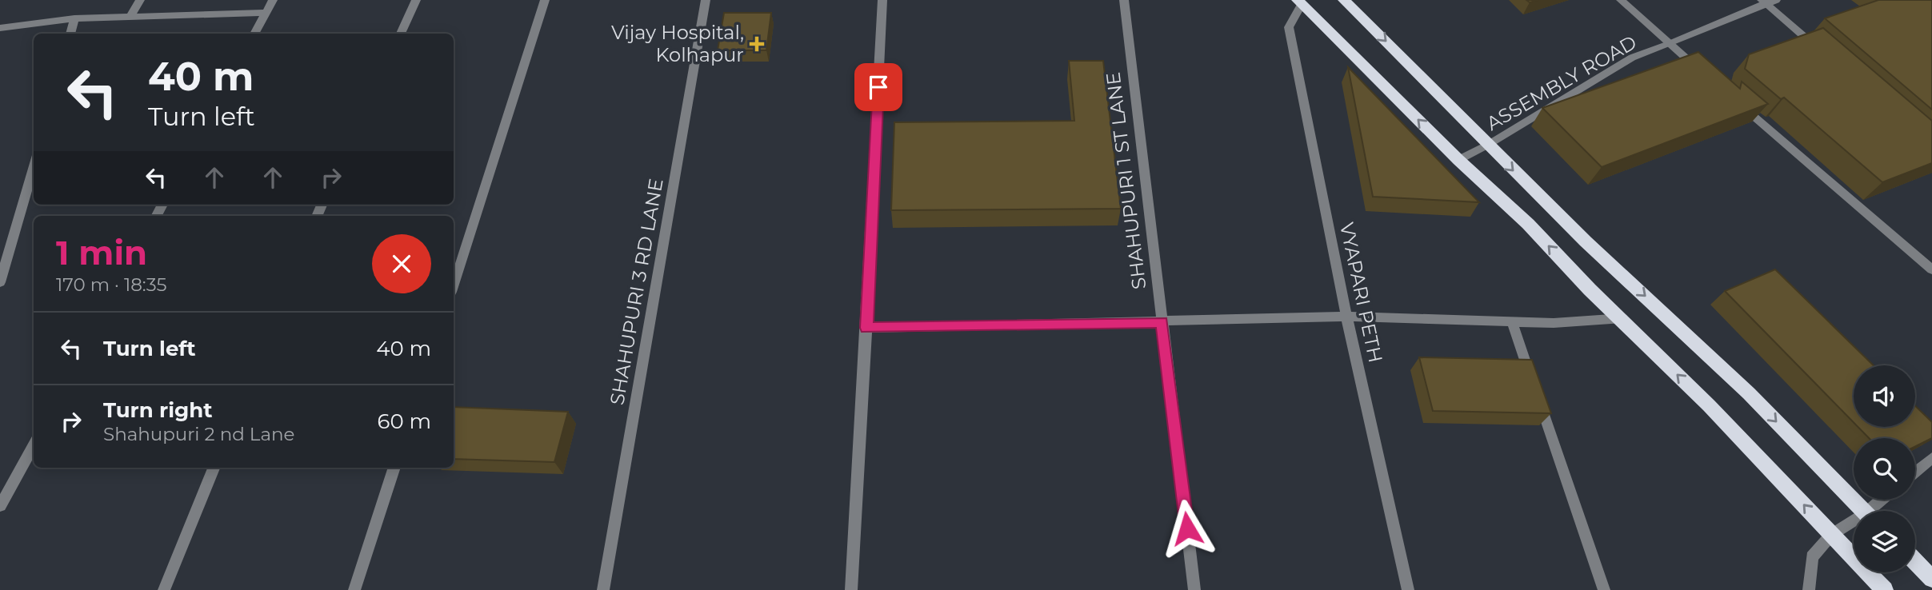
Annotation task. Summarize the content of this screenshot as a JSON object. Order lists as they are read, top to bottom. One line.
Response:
{"streets":{"street":["ASSEMBLY ROAD","SHAHUPURI 1 ST LANE","SHAHUPURI 3 RD LANE","VYAPARI PETH"]},"places":{"health":["Vijay Hospital, Kolhapur"]},"page":{"turn":["40 m","Turn left"],"heading":["1 min","170 m · 18:35"],"list":[{"name":"Turn left","value":"40 m"},{"name":"Turn right","note":"Shahupuri 2 nd Lane","value":"60 m"}]}}
